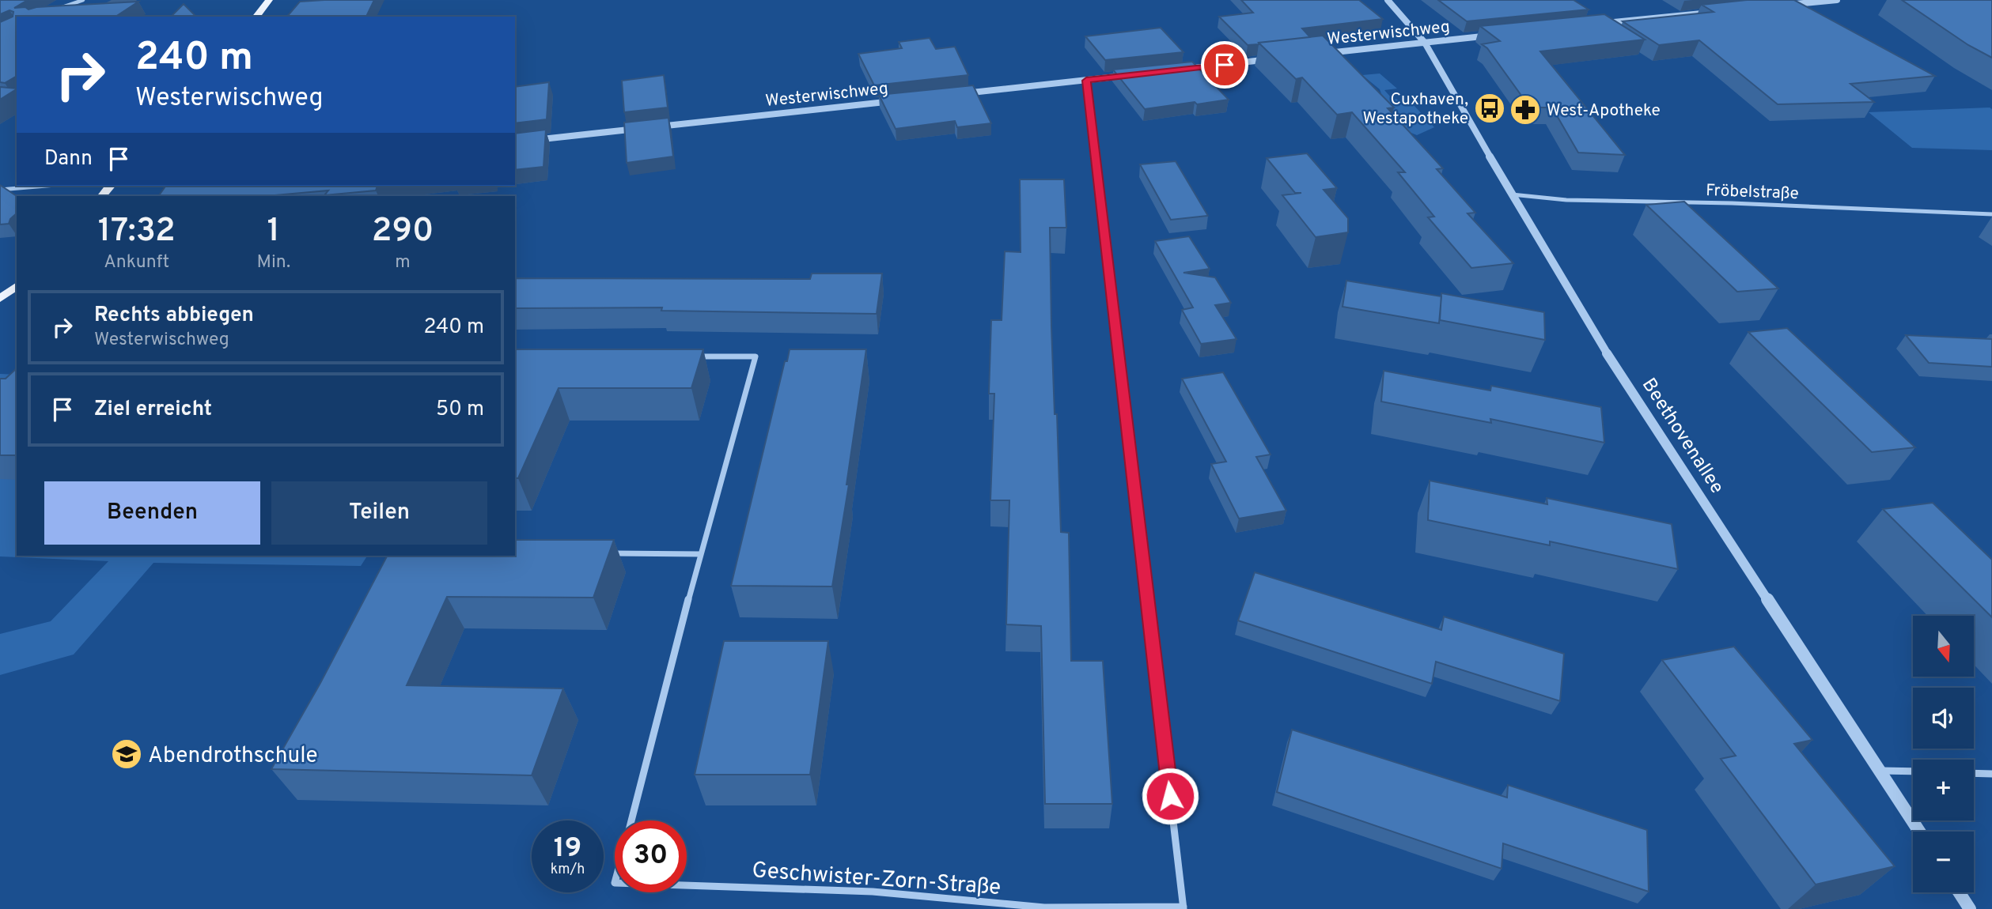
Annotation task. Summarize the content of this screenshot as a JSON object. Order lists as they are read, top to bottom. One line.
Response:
{"streets":{"street":["Westerwischweg","Fröbelstraße","Beethovenallee","Geschwister-Zorn-Straße"]},"crossings":[["Westerwischweg","Beethovenallee"],["Fröbelstraße","Beethovenallee"]],"places":{"bus stop":["Cuxhaven, Westapotheke"],"pharmacy":["West-Apotheke"],"school or university":["Abendrothschule"]},"north":"bottom","page":{"turn":["240 m","Westerwischweg"],"then":"Dann","eta":["17:32","Ankunft","1","Min.","290","m"],"list":[{"name":"Rechts abbiegen","note":"Westerwischweg","value":"240 m"},{"name":"Ziel erreicht","value":"50 m"}],"buttons":["Beenden","Teilen"],"map_buttons":["+","−"],"speed":"19 km/h","limit":"30"}}
